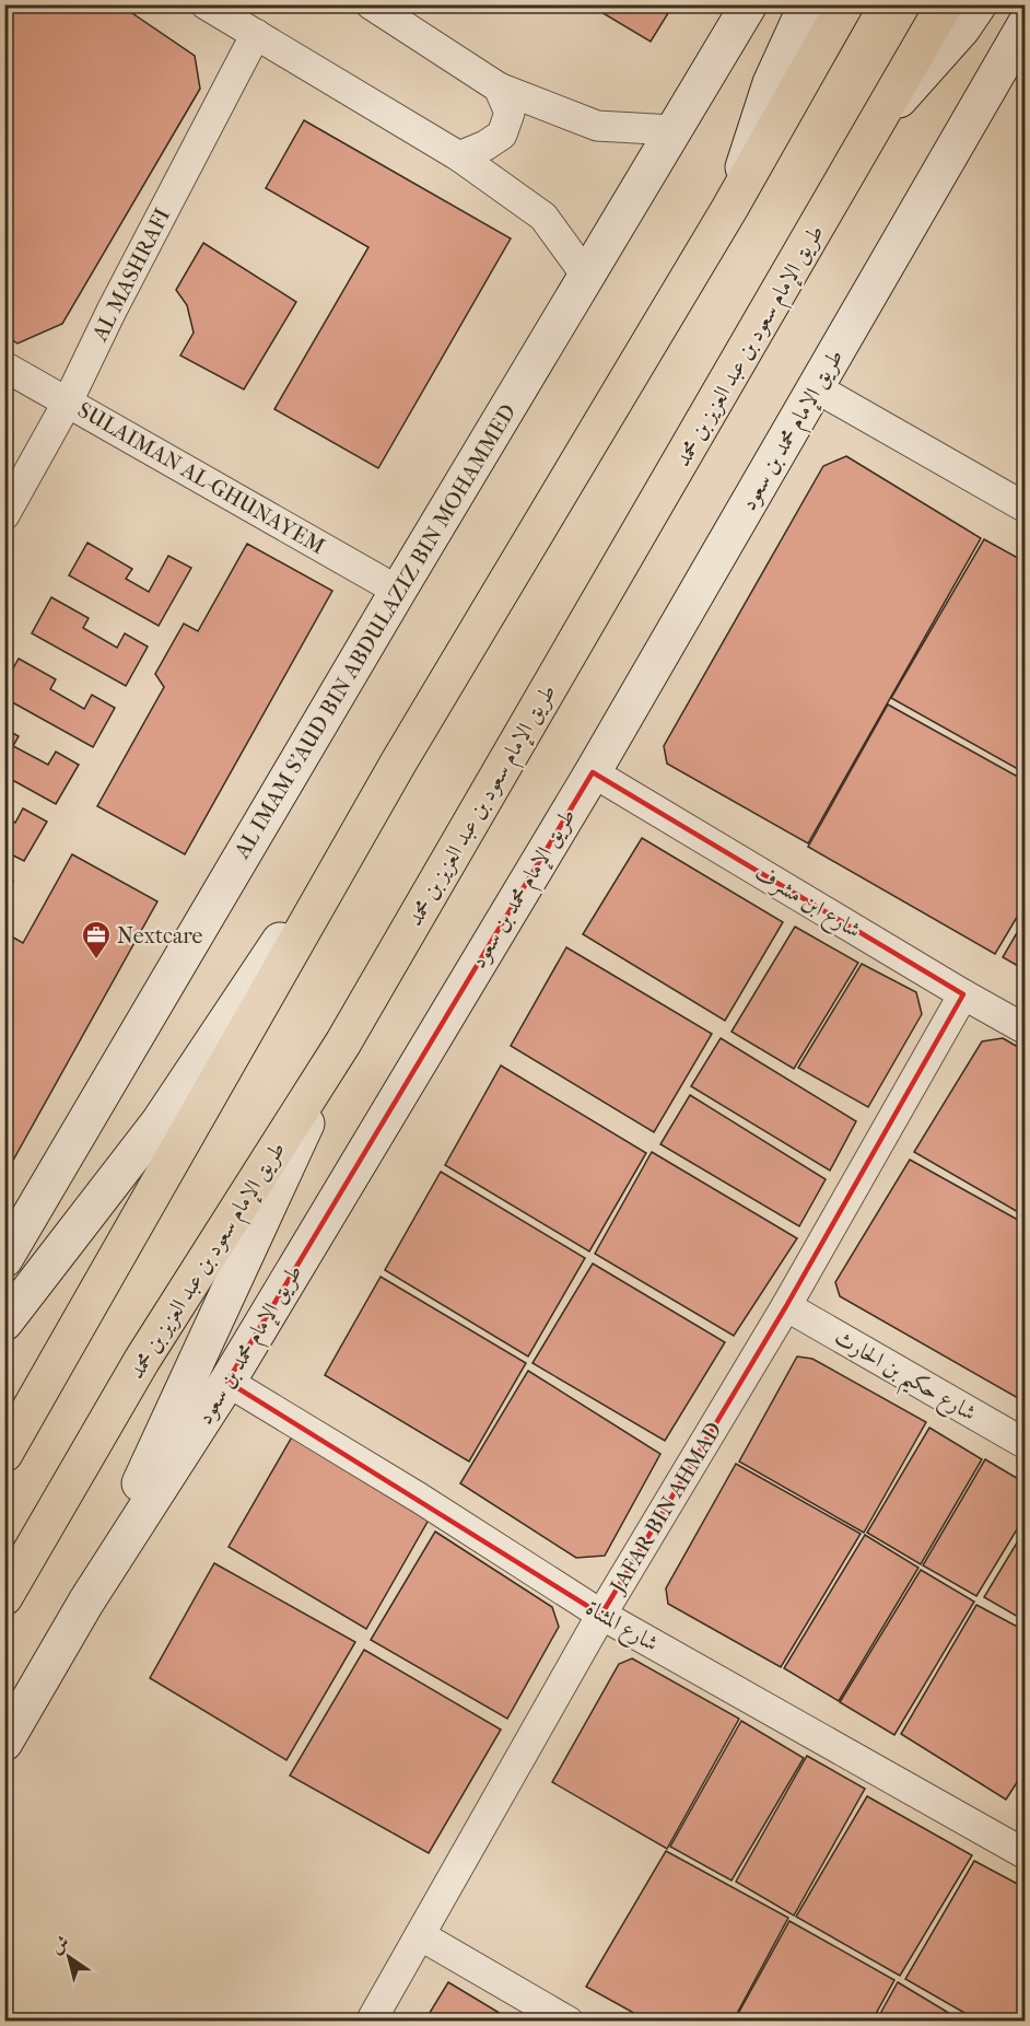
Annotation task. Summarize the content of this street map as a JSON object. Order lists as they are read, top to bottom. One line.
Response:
{"streets":{"main road":["طريق الإمام سعود بن عبد العزيز بن محمد"],"street":["AL MASHRAFI","طريق الإمام محمد بن سعود","SULAIMAN AL-GHUNAYEM","AL IMAM S'AUD BIN ABDULAZIZ BIN MOHAMMED","شارع ابن مشرف","شارع حكيم بن الحارث","JAFAR BIN AHMAD","شارع المثناة"]},"crossings":[["AL MASHRAFI","SULAIMAN AL-GHUNAYEM"],["طريق الإمام محمد بن سعود","شارع ابن مشرف"],["طريق الإمام محمد بن سعود","شارع المثناة"],["SULAIMAN AL-GHUNAYEM","AL IMAM S'AUD BIN ABDULAZIZ BIN MOHAMMED"],["شارع ابن مشرف","JAFAR BIN AHMAD"],["شارع حكيم بن الحارث","JAFAR BIN AHMAD"],["JAFAR BIN AHMAD","شارع المثناة"]],"places":{"office":["Nextcare"]},"north":"top left"}
